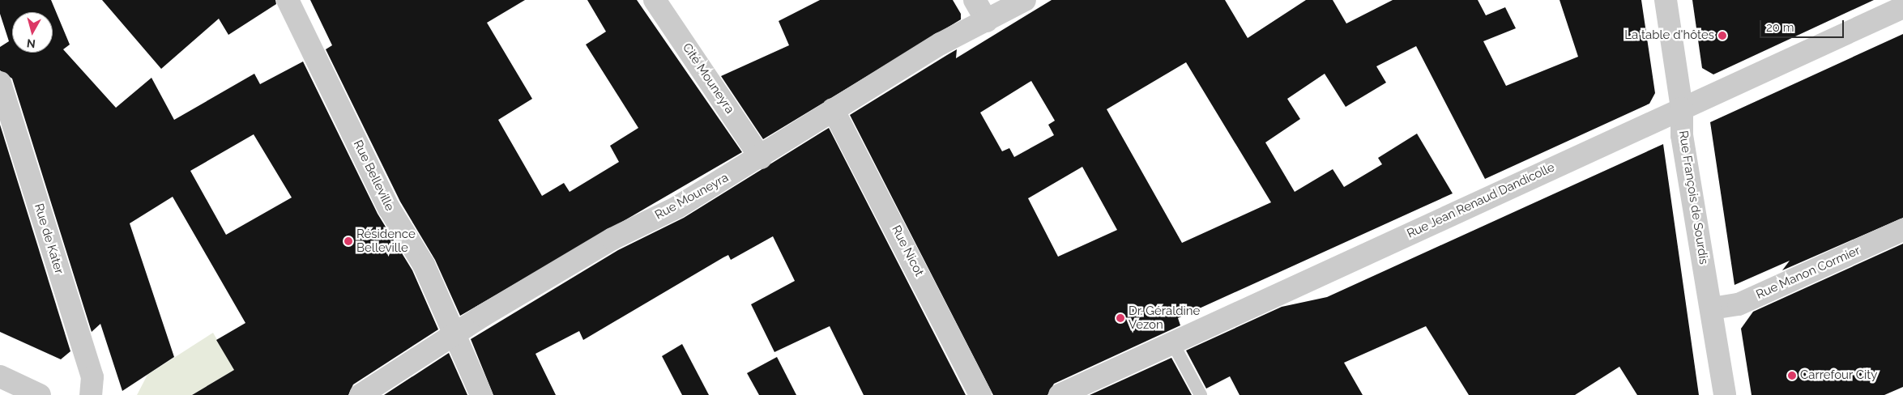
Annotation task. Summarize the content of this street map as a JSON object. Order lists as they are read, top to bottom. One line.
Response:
{"streets":{"street":["Cité Mouneyra","Rue Belleville","Rue Mouneyra","Rue François de Sourdis","Rue Jean Renaud Dandicolle","Rue de Kater","Rue Nicot","Rue Manon Cormier"]},"crossings":[["Cité Mouneyra","Rue Mouneyra"],["Rue Belleville","Rue Mouneyra"],["Rue Mouneyra","Rue Nicot"],["Rue François de Sourdis","Rue Jean Renaud Dandicolle"],["Rue François de Sourdis","Rue Manon Cormier"]],"places":["La table d'hôtes","Résidence Belleville","Dr. Géraldine Vezon","Carrefour City"],"scale_bar":"20 m","north":"bottom"}
